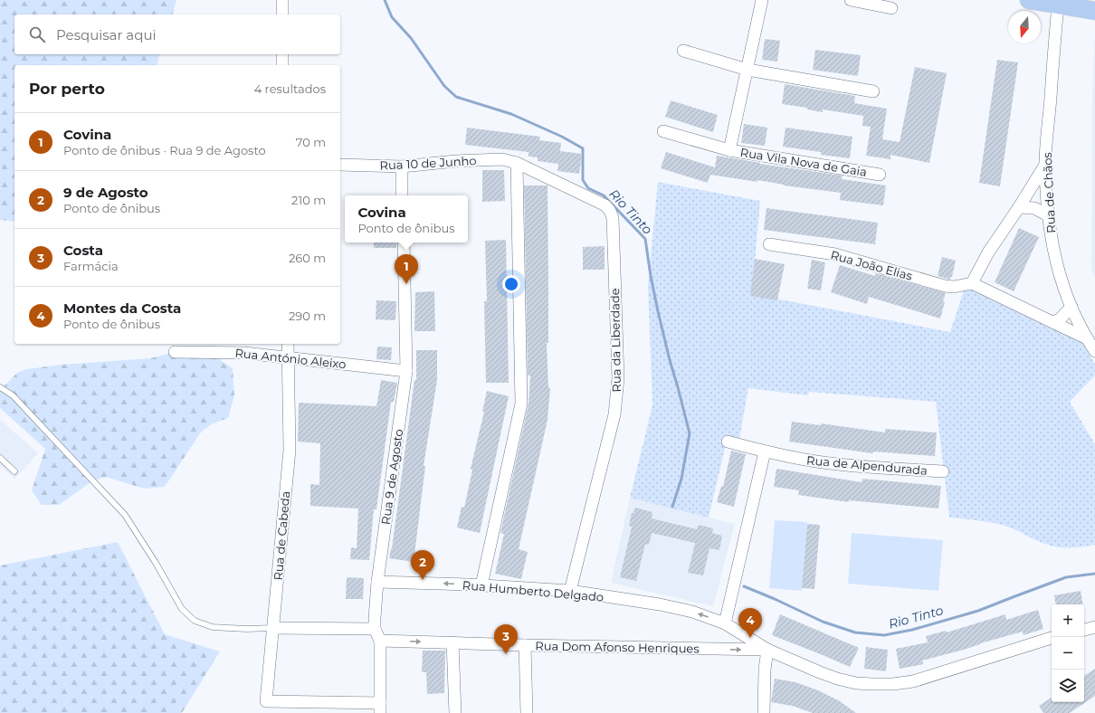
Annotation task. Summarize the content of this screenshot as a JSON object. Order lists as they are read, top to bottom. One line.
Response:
{"streets":{"street":["Rua Vila Nova de Gaia","Rua 10 de Junho","Rua de Chãos","Rua João Elias","Rua da Liberdade","Rua António Aleixo","Rua de Alpendurada","Rua 9 de Agosto","Rua de Cabeda","Rua Humberto Delgado","Rua Dom Afonso Henriques"]},"crossings":[["Rua 10 de Junho","Rua da Liberdade"],["Rua da Liberdade","Rua Humberto Delgado"],["Rua António Aleixo","Rua 9 de Agosto"],["Rua António Aleixo","Rua de Cabeda"],["Rua 9 de Agosto","Rua de Cabeda"],["Rua 9 de Agosto","Rua Humberto Delgado"],["Rua 9 de Agosto","Rua Dom Afonso Henriques"],["Rua Humberto Delgado","Rua Dom Afonso Henriques"]],"one_way":["Rua Humberto Delgado","Rua Dom Afonso Henriques"],"water":["Rio Tinto"],"north":"bottom","page":{"search":"Pesquisar aqui","heading":["Por perto","4 resultados"],"list":[{"mark":"1","name":"Covina","note":"Ponto de ônibus · Rua 9 de Agosto","value":"70 m"},{"mark":"2","name":"9 de Agosto","note":"Ponto de ônibus","value":"210 m"},{"mark":"3","name":"Costa","note":"Farmácia","value":"260 m"},{"mark":"4","name":"Montes da Costa","note":"Ponto de ônibus","value":"290 m"}],"popup":["Covina","Ponto de ônibus"],"pins":["1","2","4","3"],"map_buttons":["+","−"]}}
